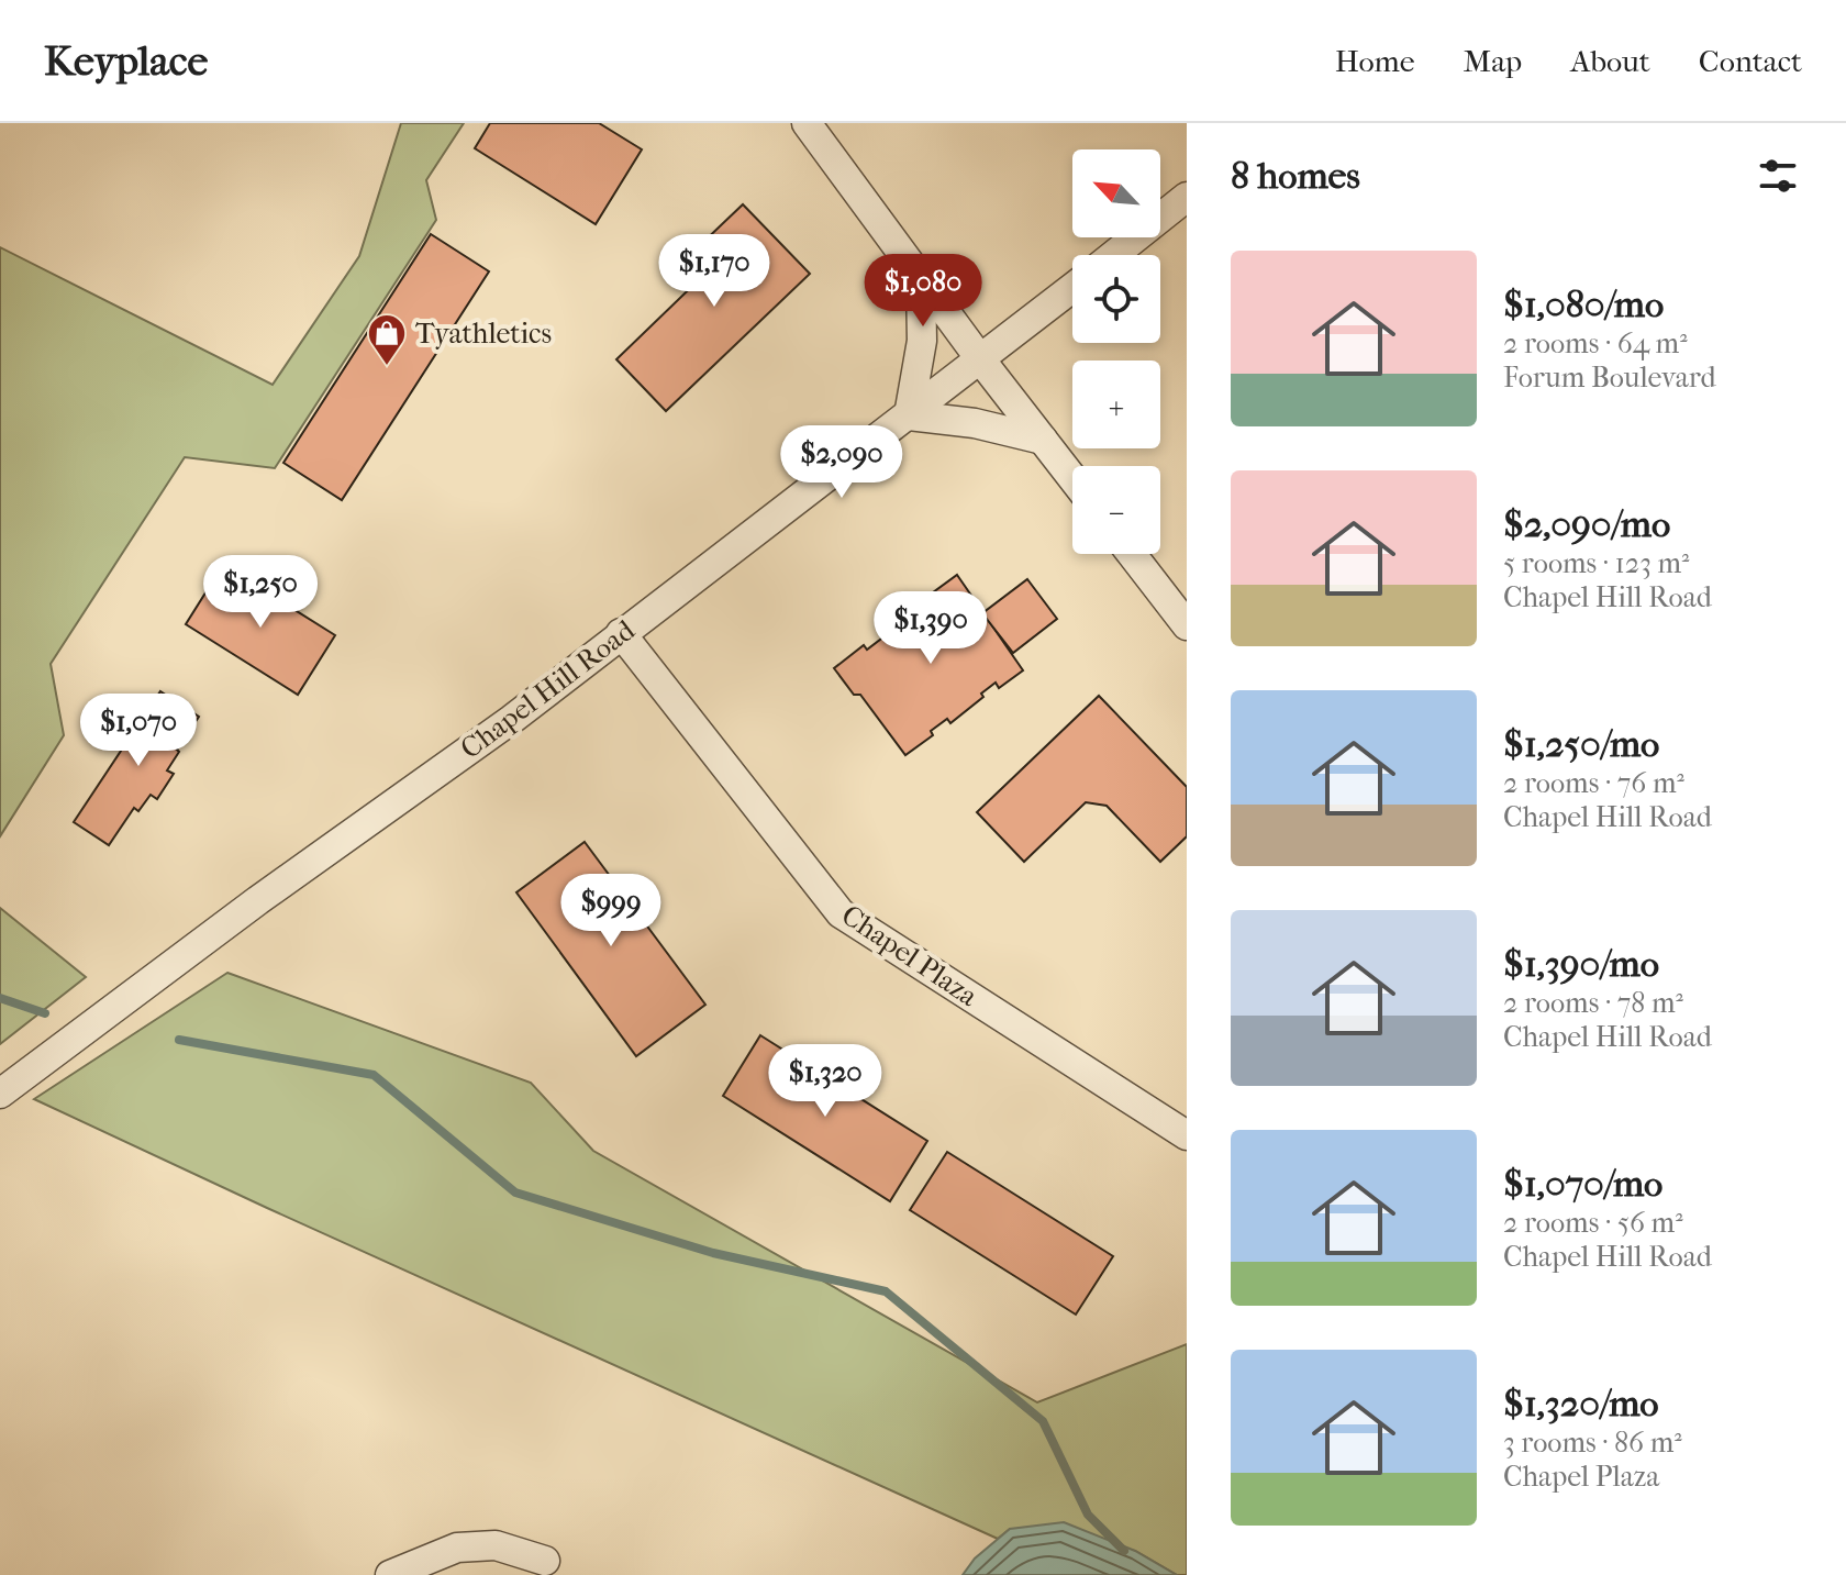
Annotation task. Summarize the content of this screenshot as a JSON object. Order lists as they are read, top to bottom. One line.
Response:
{"streets":{"street":["Chapel Hill Road","Chapel Plaza"]},"crossings":[["Chapel Hill Road","Chapel Plaza"]],"places":{"shop":["Tyathletics"]},"north":"top left","page":{"header":"Keyplace","nav":["Home","Map","About","Contact"],"heading":"8 homes","map_buttons":["+","−"],"list":[{"name":"$1,080/mo","note":"2 rooms · 64 m² · Forum Boulevard"},{"name":"$2,090/mo","note":"5 rooms · 123 m² · Chapel Hill Road"},{"name":"$1,250/mo","note":"2 rooms · 76 m² · Chapel Hill Road"},{"name":"$1,390/mo","note":"2 rooms · 78 m² · Chapel Hill Road"},{"name":"$1,070/mo","note":"2 rooms · 56 m² · Chapel Hill Road"},{"name":"$1,320/mo","note":"3 rooms · 86 m² · Chapel Plaza"}],"price":["$1,170","$1,080","$2,090","$1,250","$1,390","$1,070","$999","$1,320"]}}
